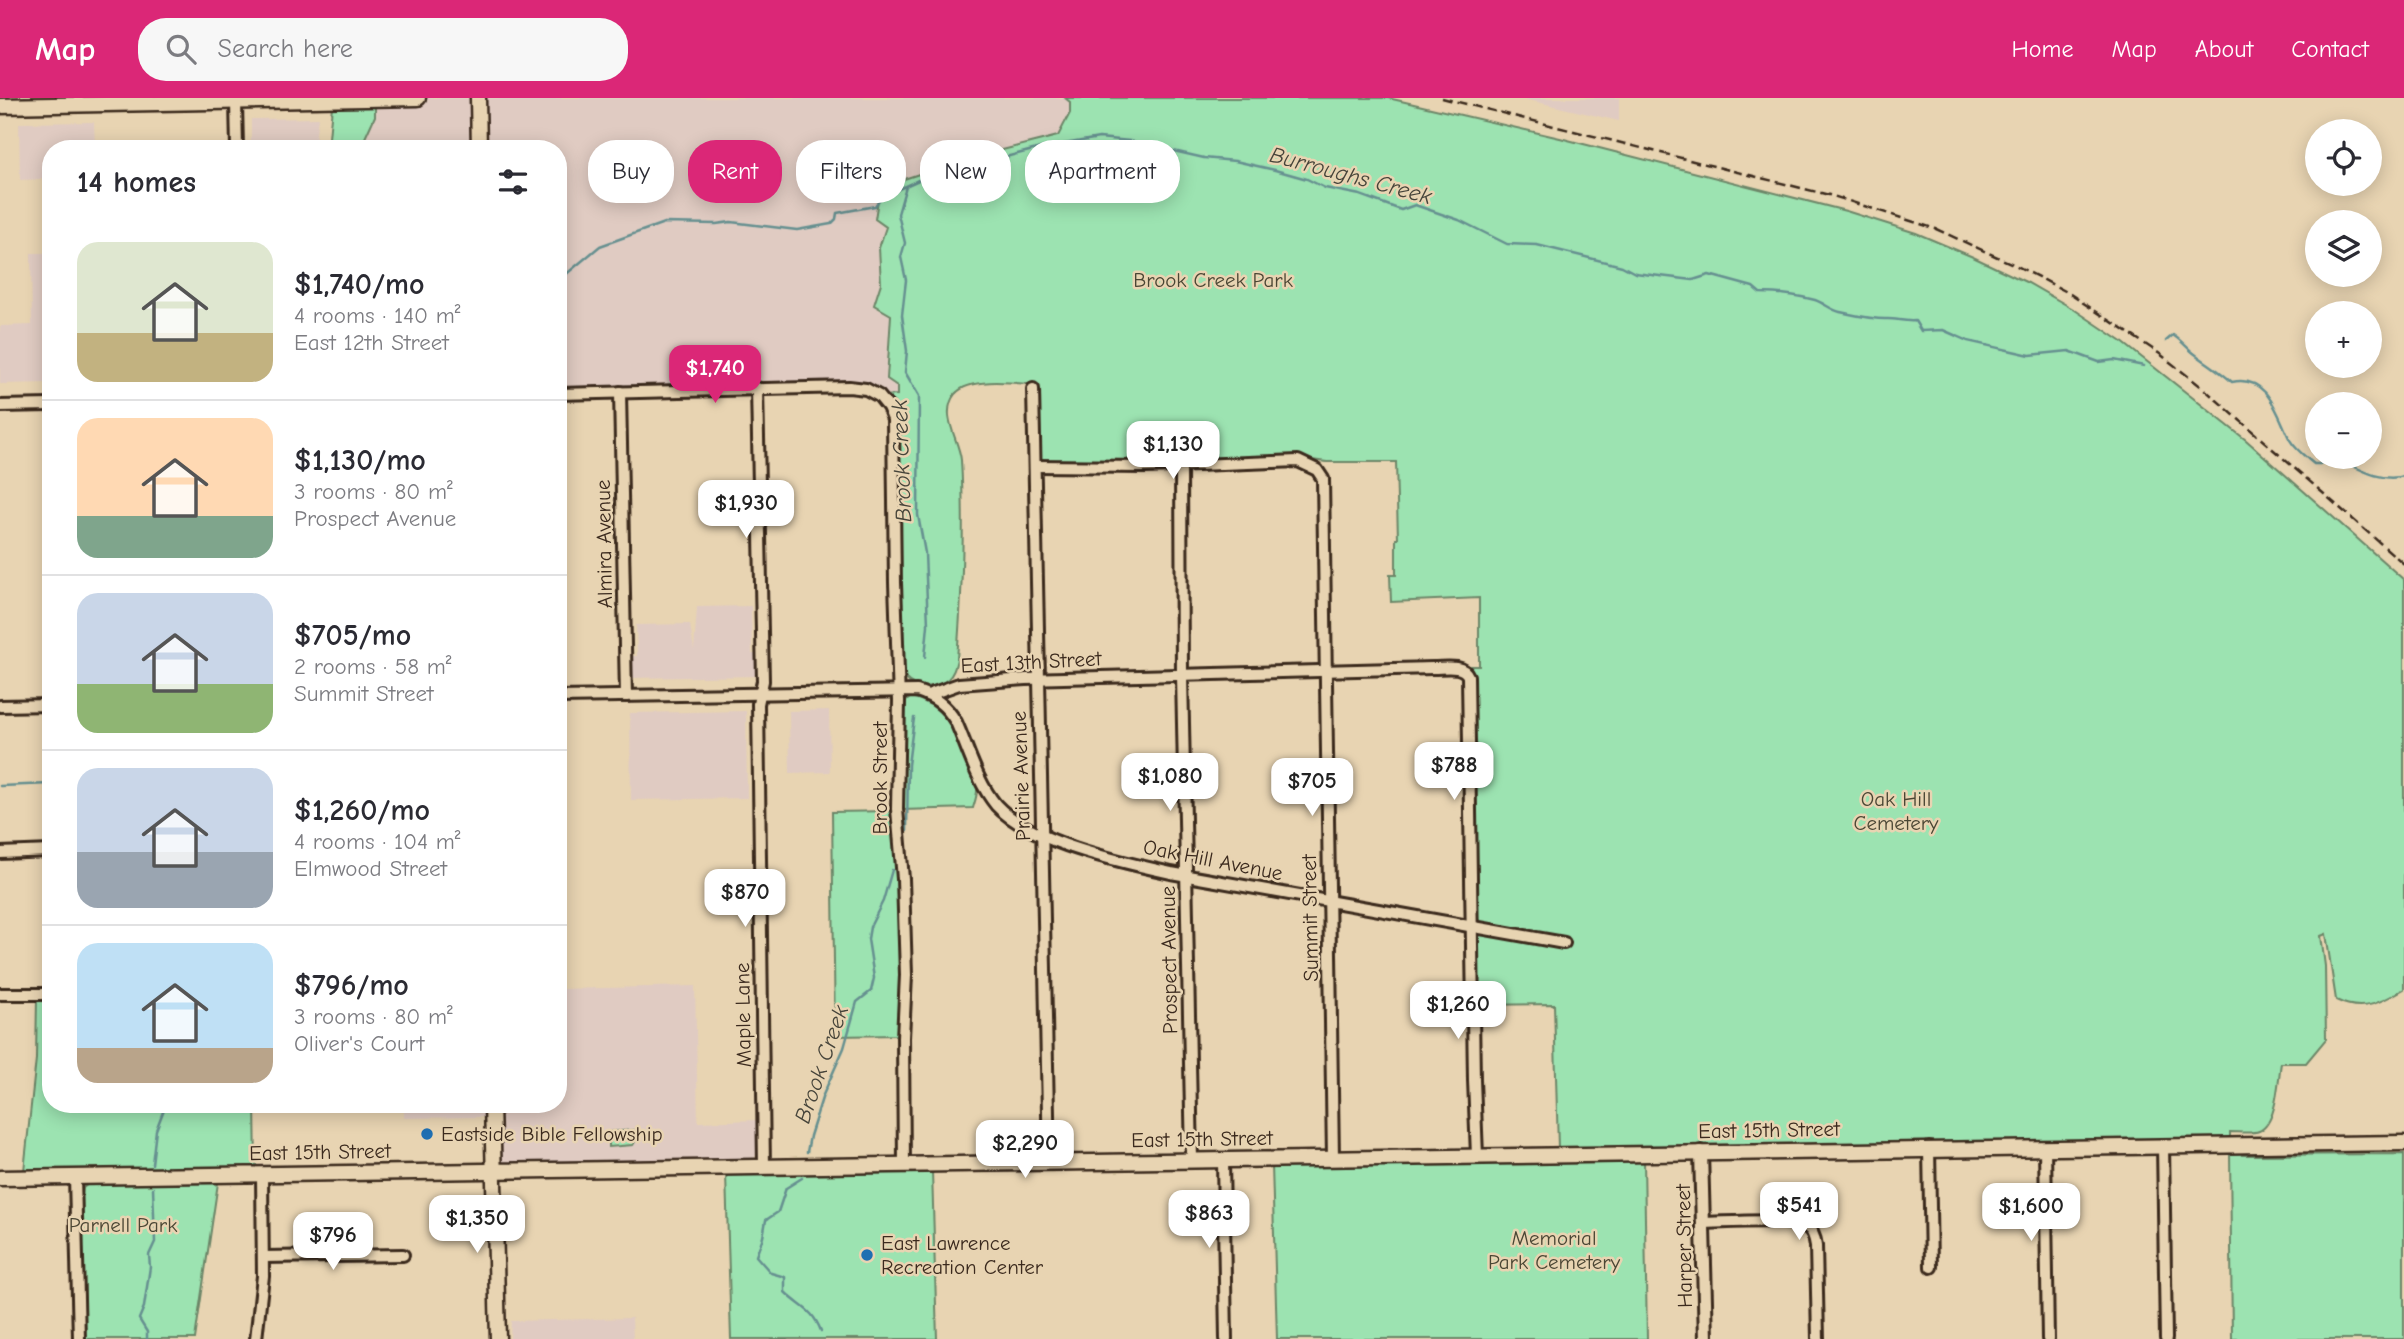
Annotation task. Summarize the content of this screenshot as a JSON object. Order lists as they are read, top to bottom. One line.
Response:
{"streets":{"main road":["East 15th Street"],"street":["Almira Avenue","East 13th Street","Prairie Avenue","Brook Street","Oak Hill Avenue","Summit Street","Prospect Avenue","Maple Lane","Harper Street"]},"crossings":[["Almira Avenue","East 13th Street"],["East 13th Street","Prairie Avenue"],["East 13th Street","Brook Street"],["East 13th Street","Oak Hill Avenue"],["East 13th Street","Summit Street"],["East 13th Street","Prospect Avenue"],["East 13th Street","Maple Lane"],["Prairie Avenue","Oak Hill Avenue"],["Prairie Avenue","East 15th Street"],["Brook Street","Maple Lane"],["Brook Street","East 15th Street"],["Oak Hill Avenue","Summit Street"],["Oak Hill Avenue","Prospect Avenue"],["Summit Street","Prospect Avenue"],["Summit Street","East 15th Street"],["Prospect Avenue","East 15th Street"],["Maple Lane","East 15th Street"],["East 15th Street","Harper Street"]],"water":["Burroughs Creek","Brook Creek"],"parks":["Brook Creek Park","Oak Hill Cemetery","Parnell Park","Memorial Park Cemetery"],"places":["Eastside Bible Fellowship","East Lawrence Recreation Center"],"page":{"header":"Map","search":"Search here","nav":["Home","Map","About","Contact"],"map_buttons":["+","−"],"chip":["Buy","Rent","Filters","New","Apartment"],"heading":"14 homes","list":[{"name":"$1,740/mo","note":"4 rooms · 140 m² · East 12th Street"},{"name":"$1,130/mo","note":"3 rooms · 80 m² · Prospect Avenue"},{"name":"$705/mo","note":"2 rooms · 58 m² · Summit Street"},{"name":"$1,260/mo","note":"4 rooms · 104 m² · Elmwood Street"},{"name":"$796/mo","note":"3 rooms · 80 m² · Oliver's Court"}],"price":["$1,740","$1,130","$1,930","$788","$1,080","$705","$870","$1,260","$2,290","$541","$1,600","$863","$1,350","$796"]}}
